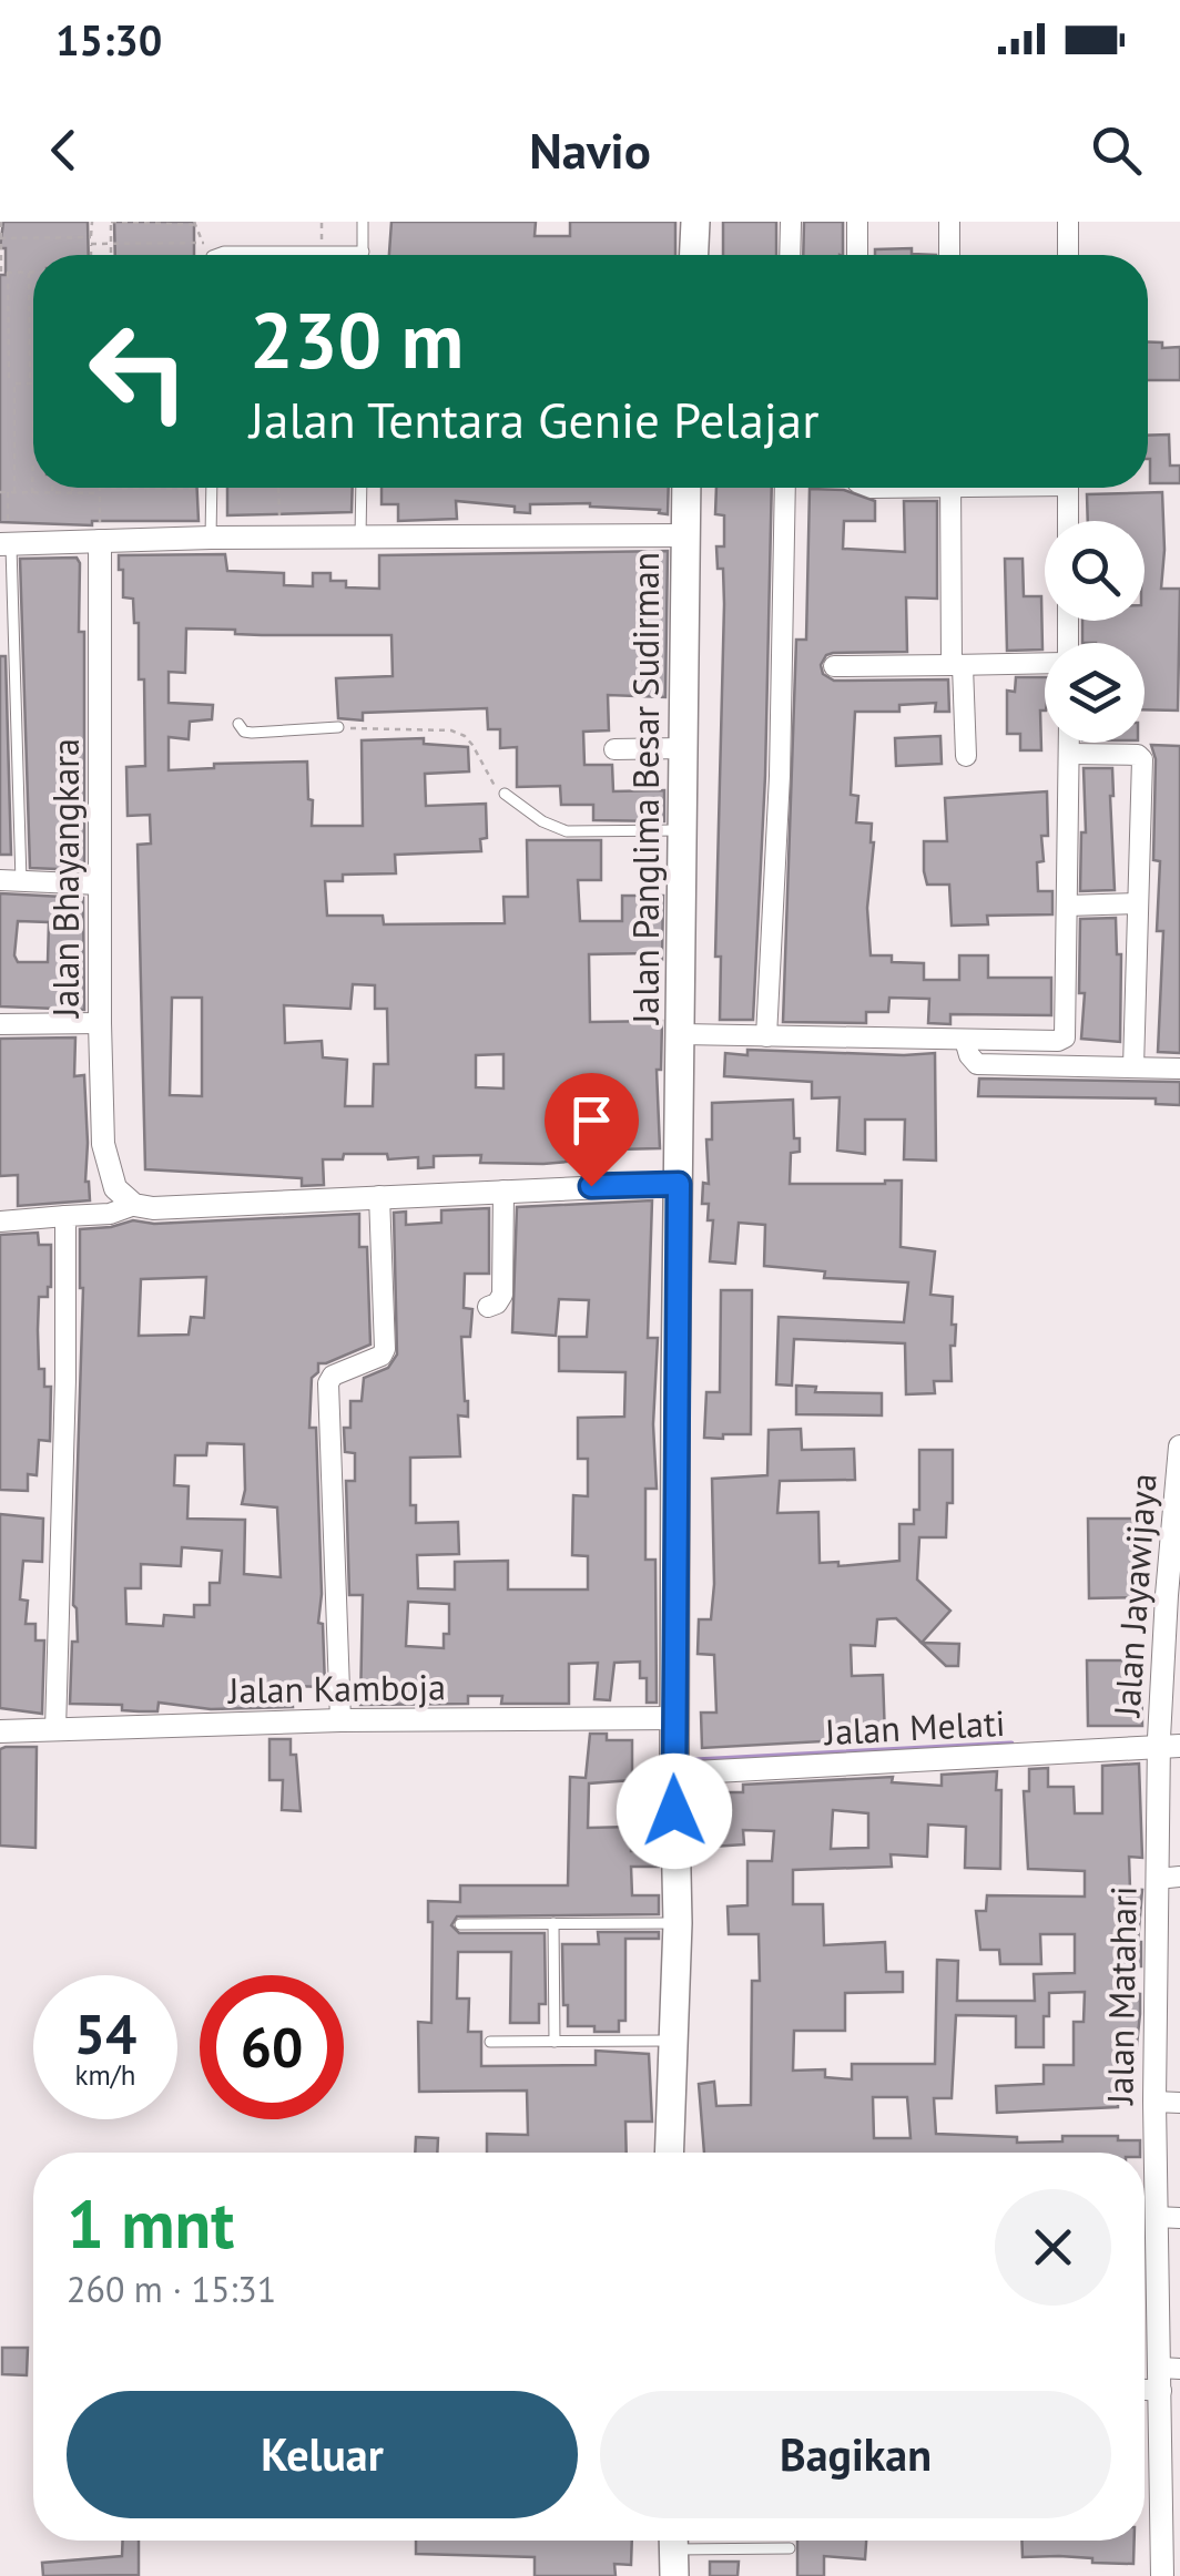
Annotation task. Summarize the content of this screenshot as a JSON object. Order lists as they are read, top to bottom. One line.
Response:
{"streets":{"main road":["Jalan Panglima Besar Sudirman"],"street":["Jalan Bhayangkara","Jalan Jayawijaya","Jalan Kamboja","Jalan Melati","Jalan Matahari"]},"crossings":[["Jalan Panglima Besar Sudirman","Jalan Kamboja"],["Jalan Panglima Besar Sudirman","Jalan Melati"],["Jalan Jayawijaya","Jalan Melati"],["Jalan Jayawijaya","Jalan Matahari"],["Jalan Melati","Jalan Matahari"]],"page":{"status":"15:30","header":"Navio","turn":["230 m","Jalan Tentara Genie Pelajar"],"speed":"54 km/h","limit":"60","heading":["1 mnt","260 m · 15:31"],"buttons":["Keluar","Bagikan"]}}
